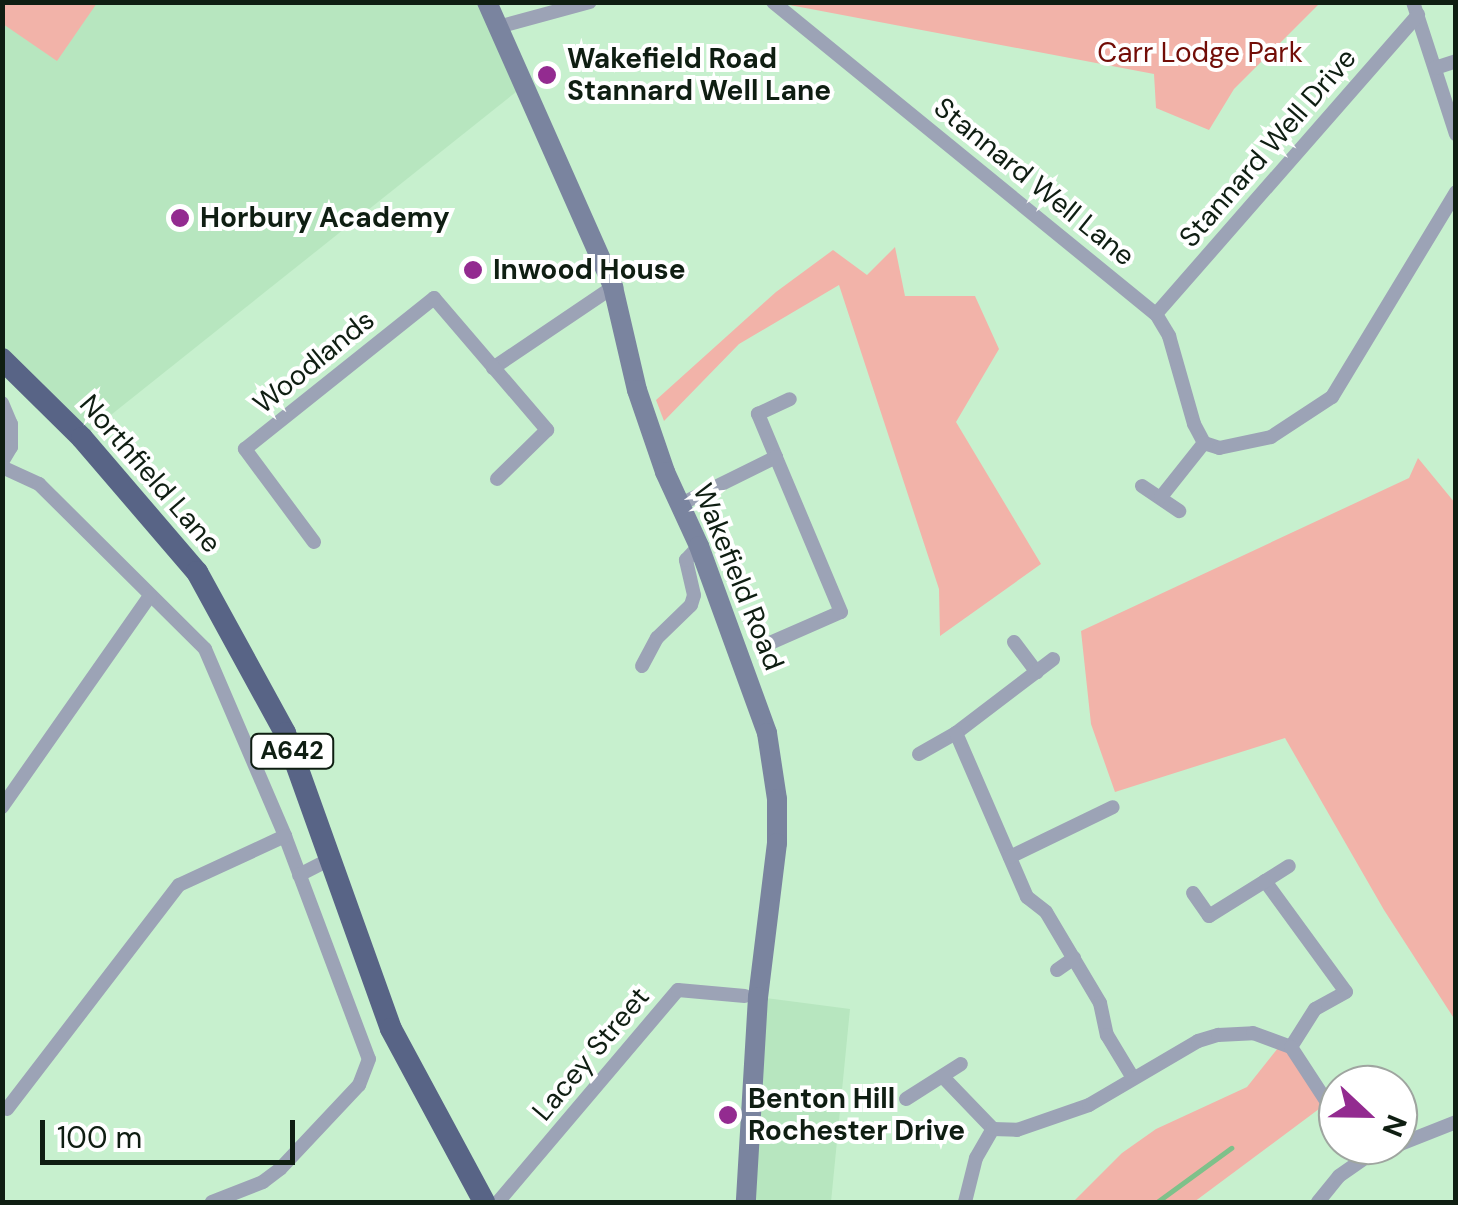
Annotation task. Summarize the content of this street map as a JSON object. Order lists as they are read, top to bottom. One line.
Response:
{"streets":{"highway":["Northfield Lane","A642"],"main road":["Wakefield Road"],"street":["Stannard Well Drive","Stannard Well Lane","Woodlands","Lacey Street"]},"crossings":[["Stannard Well Drive","Stannard Well Lane"]],"parks":["Carr Lodge Park"],"places":["Wakefield Road Stannard Well Lane","Horbury Academy","Inwood House","Benton Hill Rochester Drive"],"scale_bar":"100 m","north":"right"}
